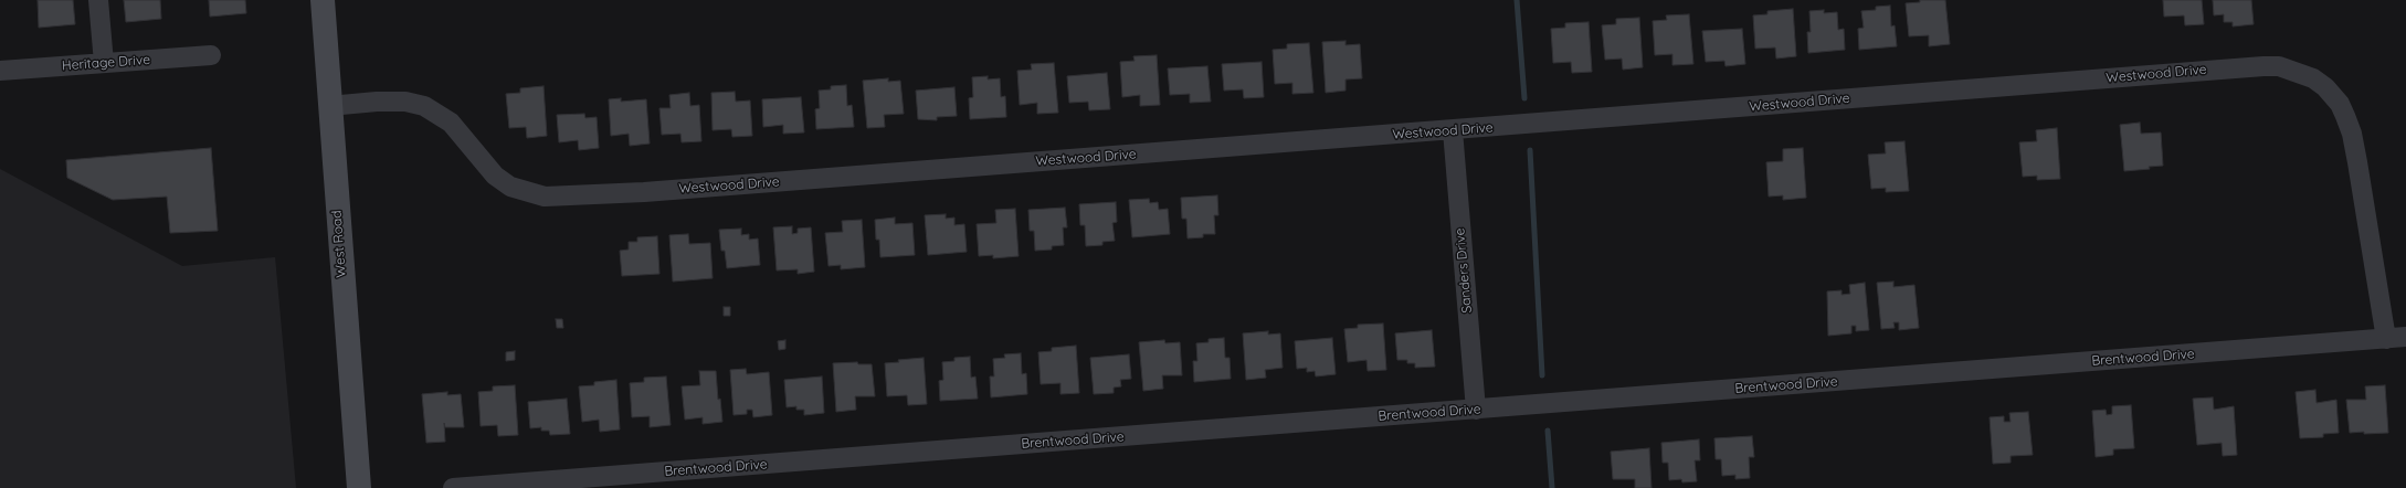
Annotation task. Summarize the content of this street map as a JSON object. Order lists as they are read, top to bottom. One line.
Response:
{"streets":{"main road":["West Road"],"street":["Heritage Drive","Westwood Drive","Sanders Drive","Brentwood Drive"]},"crossings":[["Westwood Drive","West Road"],["Westwood Drive","Sanders Drive"],["Westwood Drive","Brentwood Drive"],["Sanders Drive","Brentwood Drive"]]}
